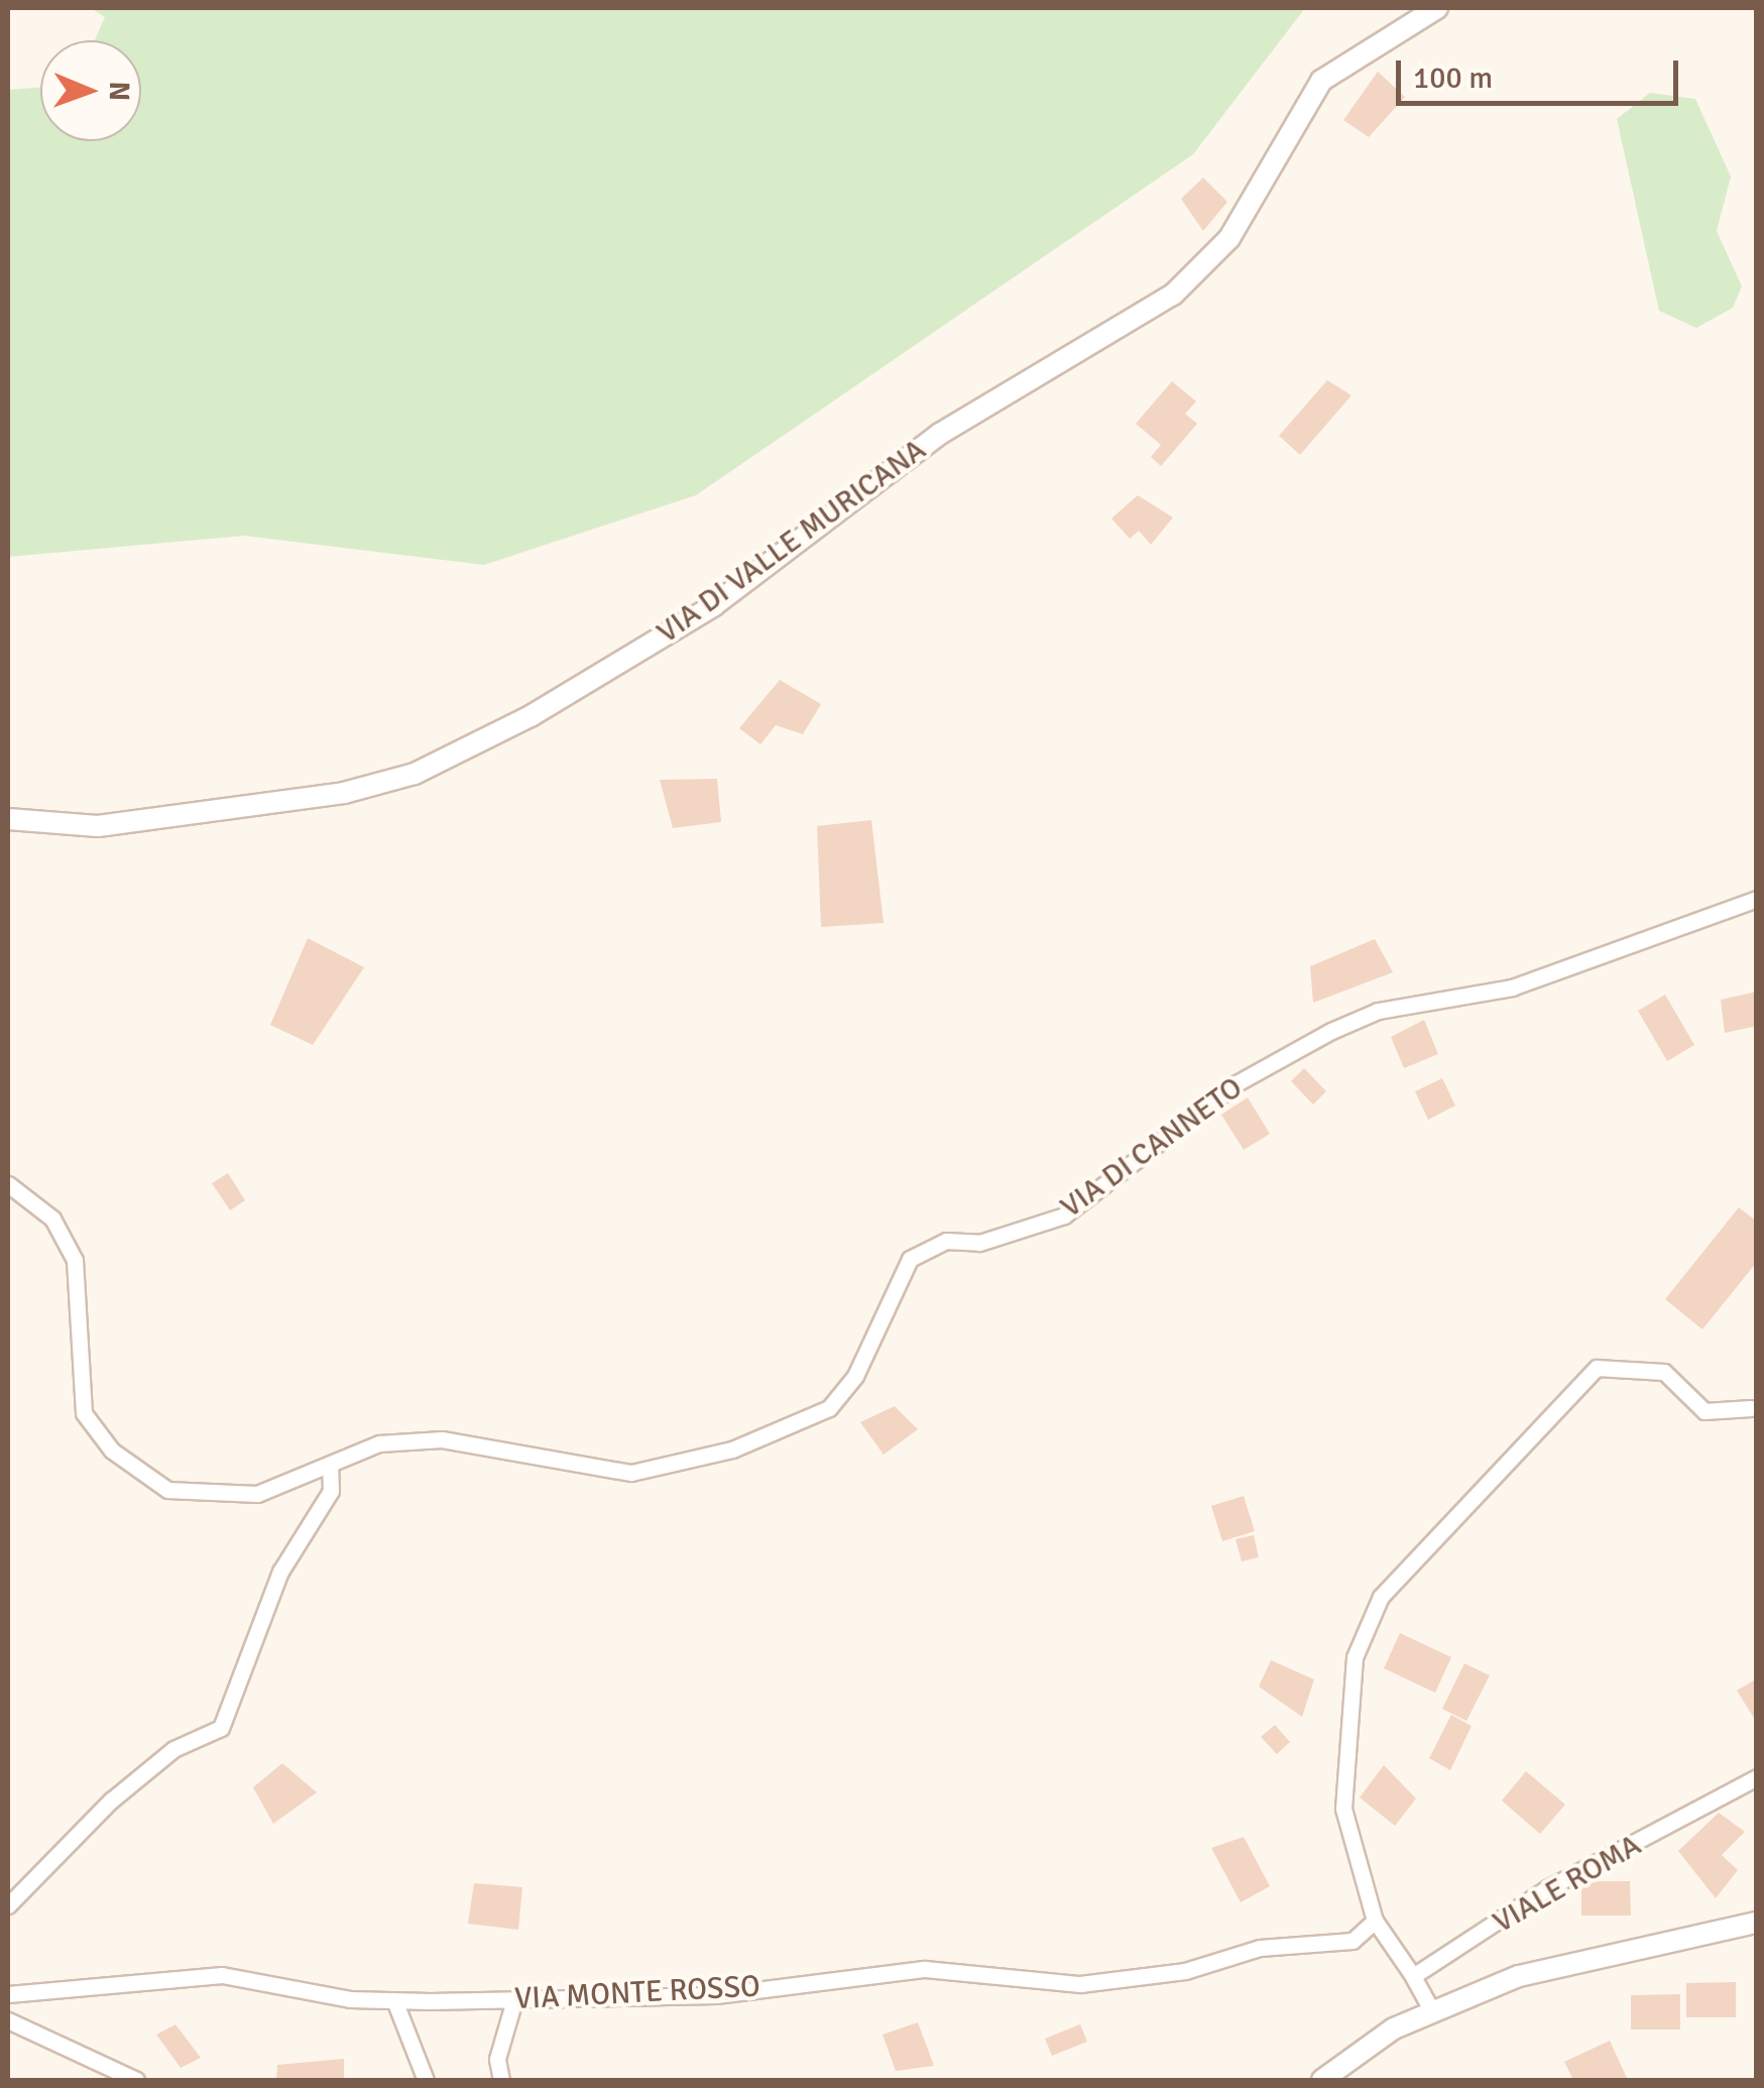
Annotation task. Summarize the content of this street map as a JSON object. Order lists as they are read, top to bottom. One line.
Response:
{"streets":{"street":["VIA DI VALLE MURICANA","VIA DI CANNETO","VIALE ROMA","VIA MONTE ROSSO"]},"scale_bar":"100 m","north":"right"}
